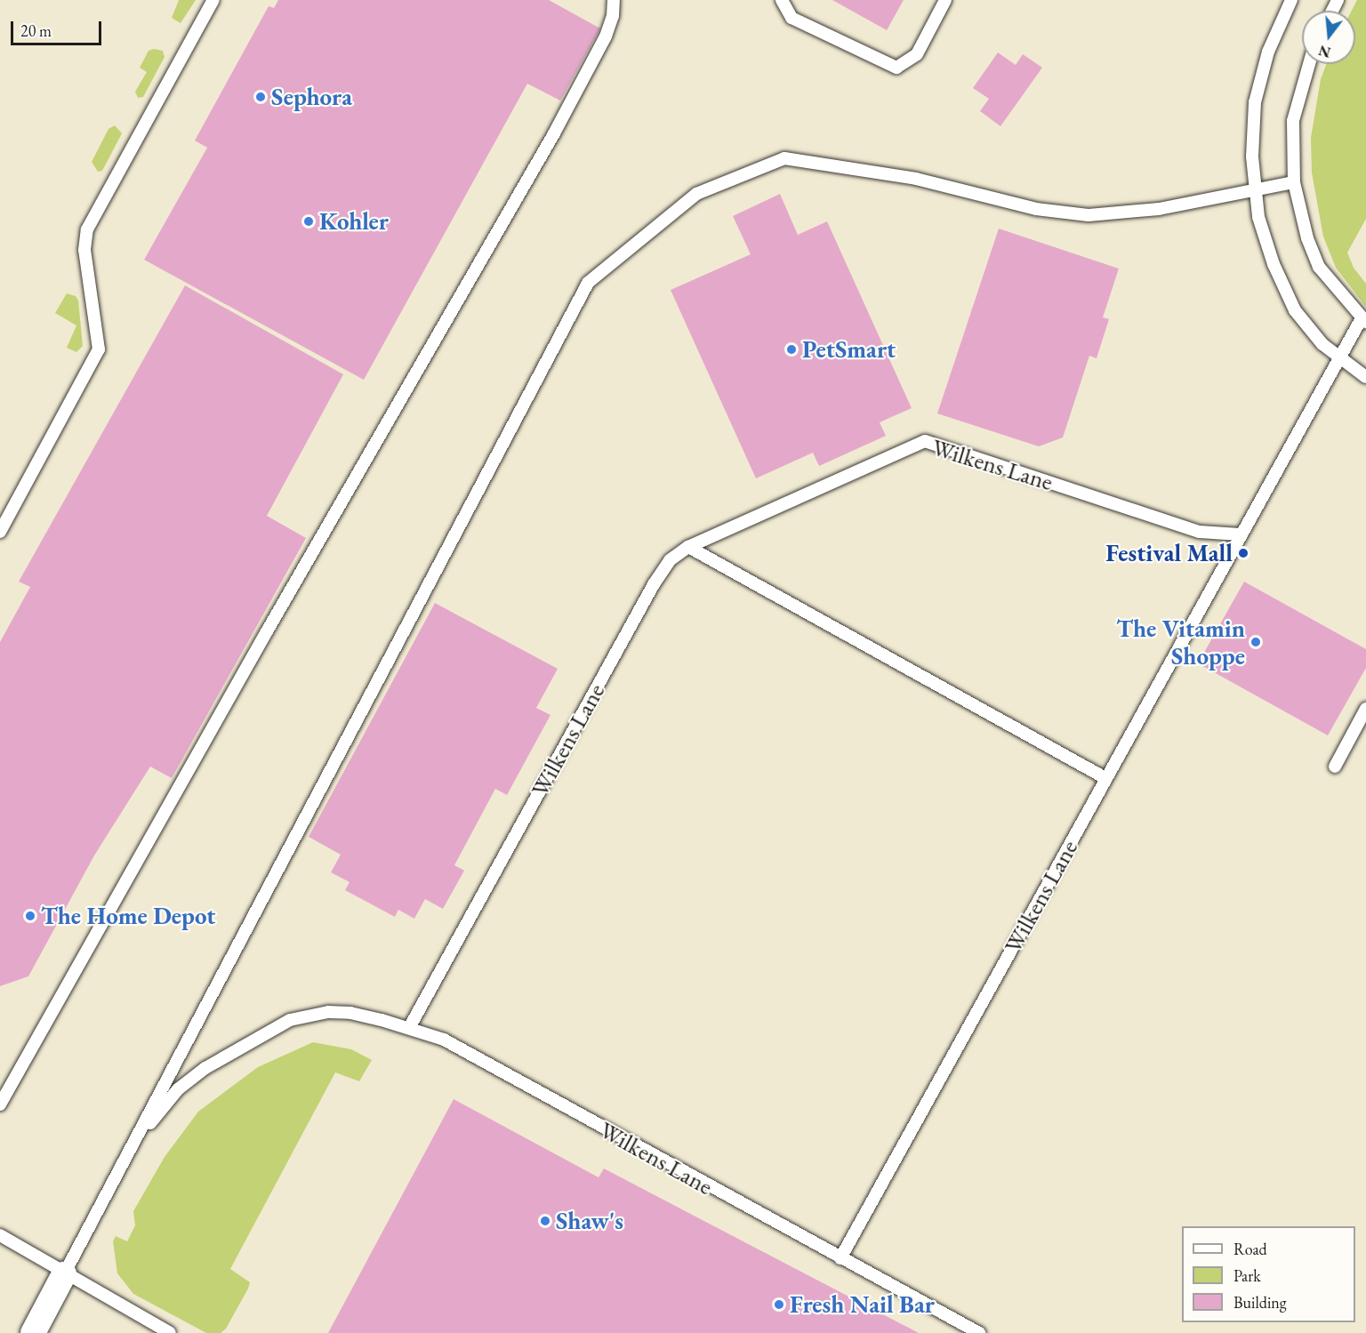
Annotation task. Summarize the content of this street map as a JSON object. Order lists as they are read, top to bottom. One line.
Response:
{"streets":{"lane":["Wilkens Lane"]},"places":["Sephora","Kohler","PetSmart","Festival Mall","The Vitamin Shoppe","The Home Depot","Shaw's","Fresh Nail Bar"],"legend":["Road","Park","Building"],"scale_bar":"20 m","north":"bottom"}
